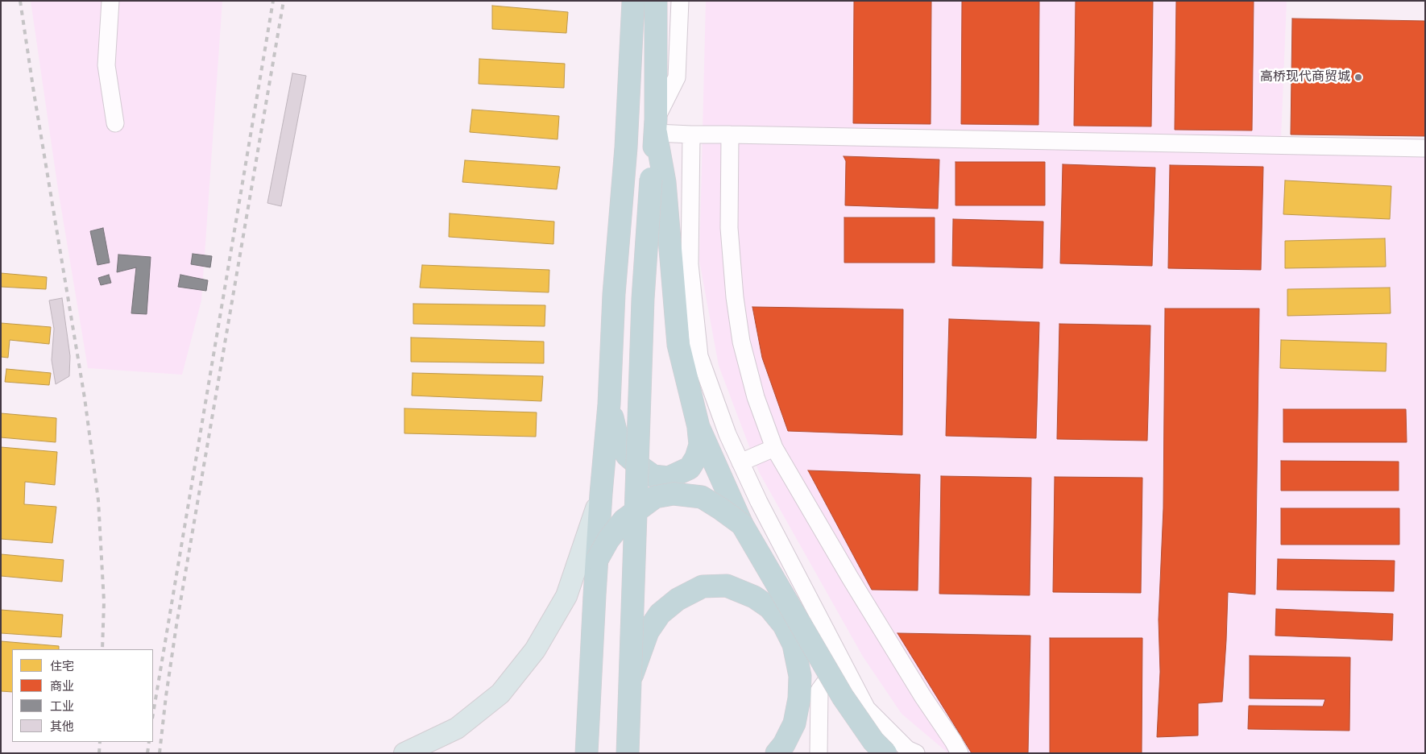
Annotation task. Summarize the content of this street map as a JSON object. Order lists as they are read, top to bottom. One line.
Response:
{"places":["高桥现代商贸城"],"legend":["住宅","商业","工业","其他"]}
